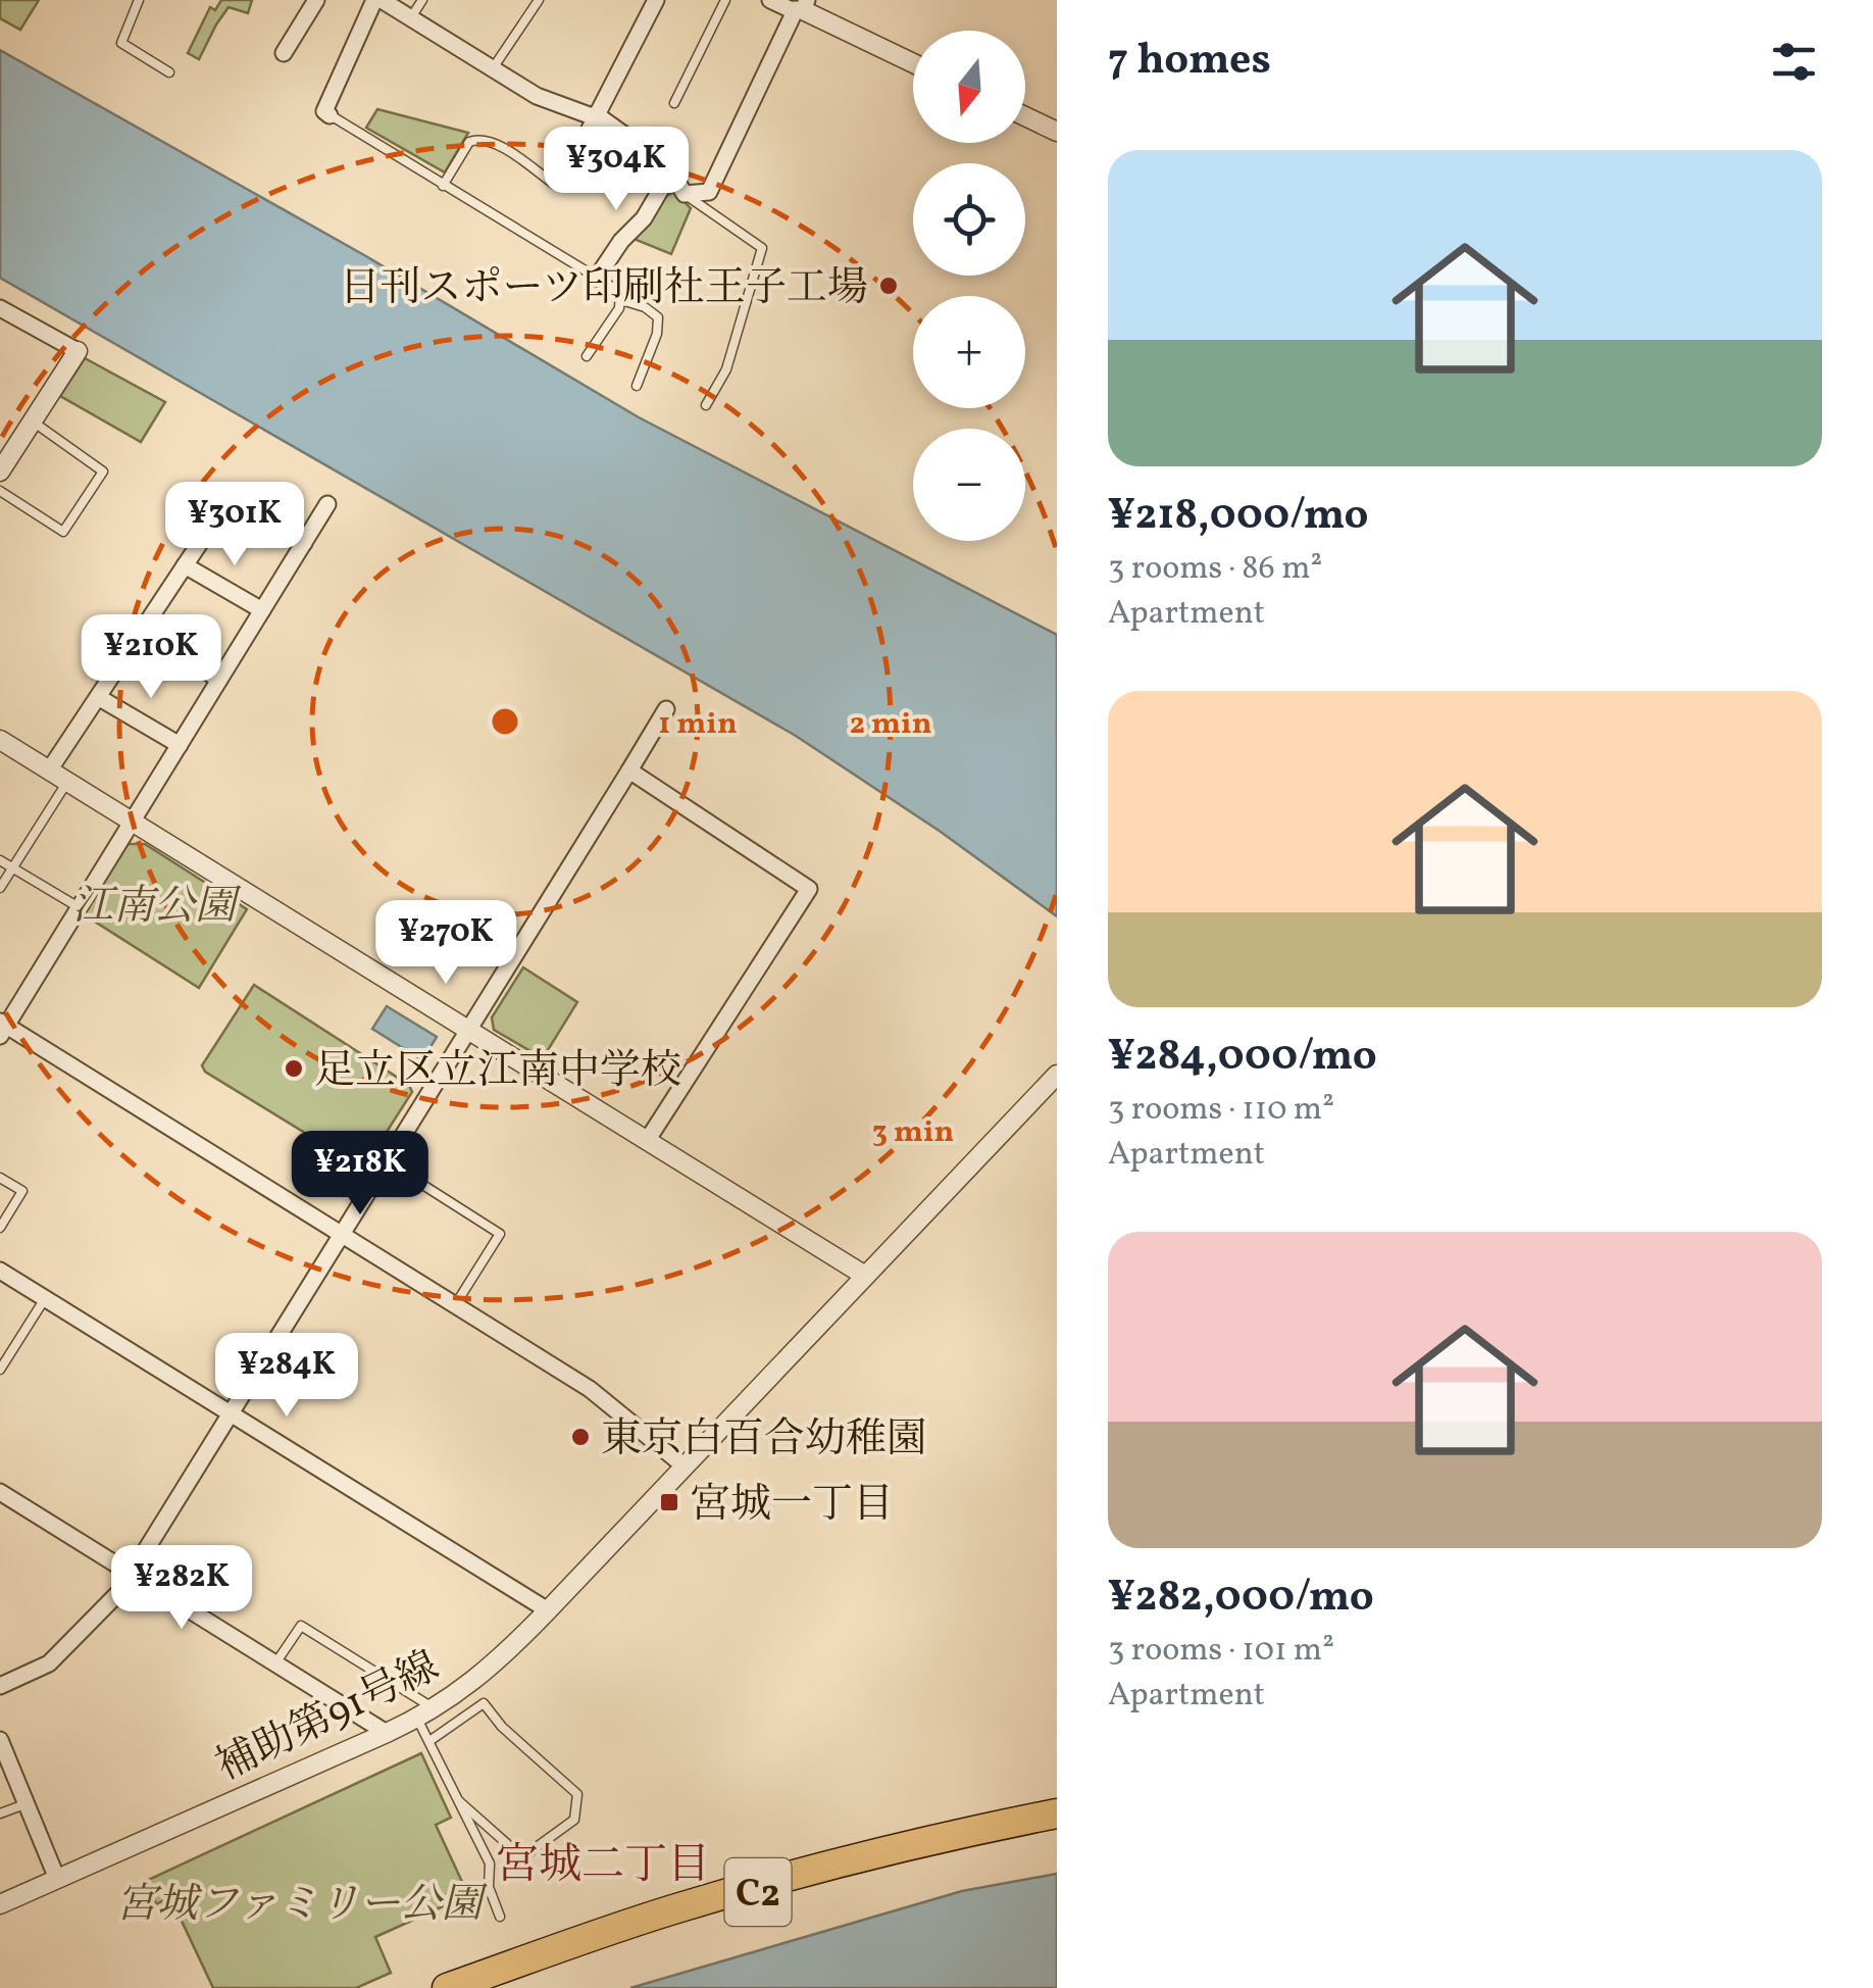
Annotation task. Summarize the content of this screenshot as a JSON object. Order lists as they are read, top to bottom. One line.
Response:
{"streets":{"highway":["C2"],"street":["補助第91号線"]},"districts":["宮城二丁目"],"parks":["江南公園","宮城ファミリー公園"],"places":{"other":["日刊スポーツ印刷社王子工場","足立区立江南中学校","東京白百合幼稚園"],"transit":["宮城一丁目"]},"north":"bottom","page":{"heading":"7 homes","map_buttons":["+","−"],"list":[{"name":"¥218,000/mo","note":"3 rooms · 86 m² · Apartment"},{"name":"¥284,000/mo","note":"3 rooms · 110 m² · Apartment"},{"name":"¥282,000/mo","note":"3 rooms · 101 m² · Apartment"}],"price":["¥304K","¥301K","¥210K","¥270K","¥218K","¥284K","¥282K"]},"rings":["1 min","2 min","3 min"]}
